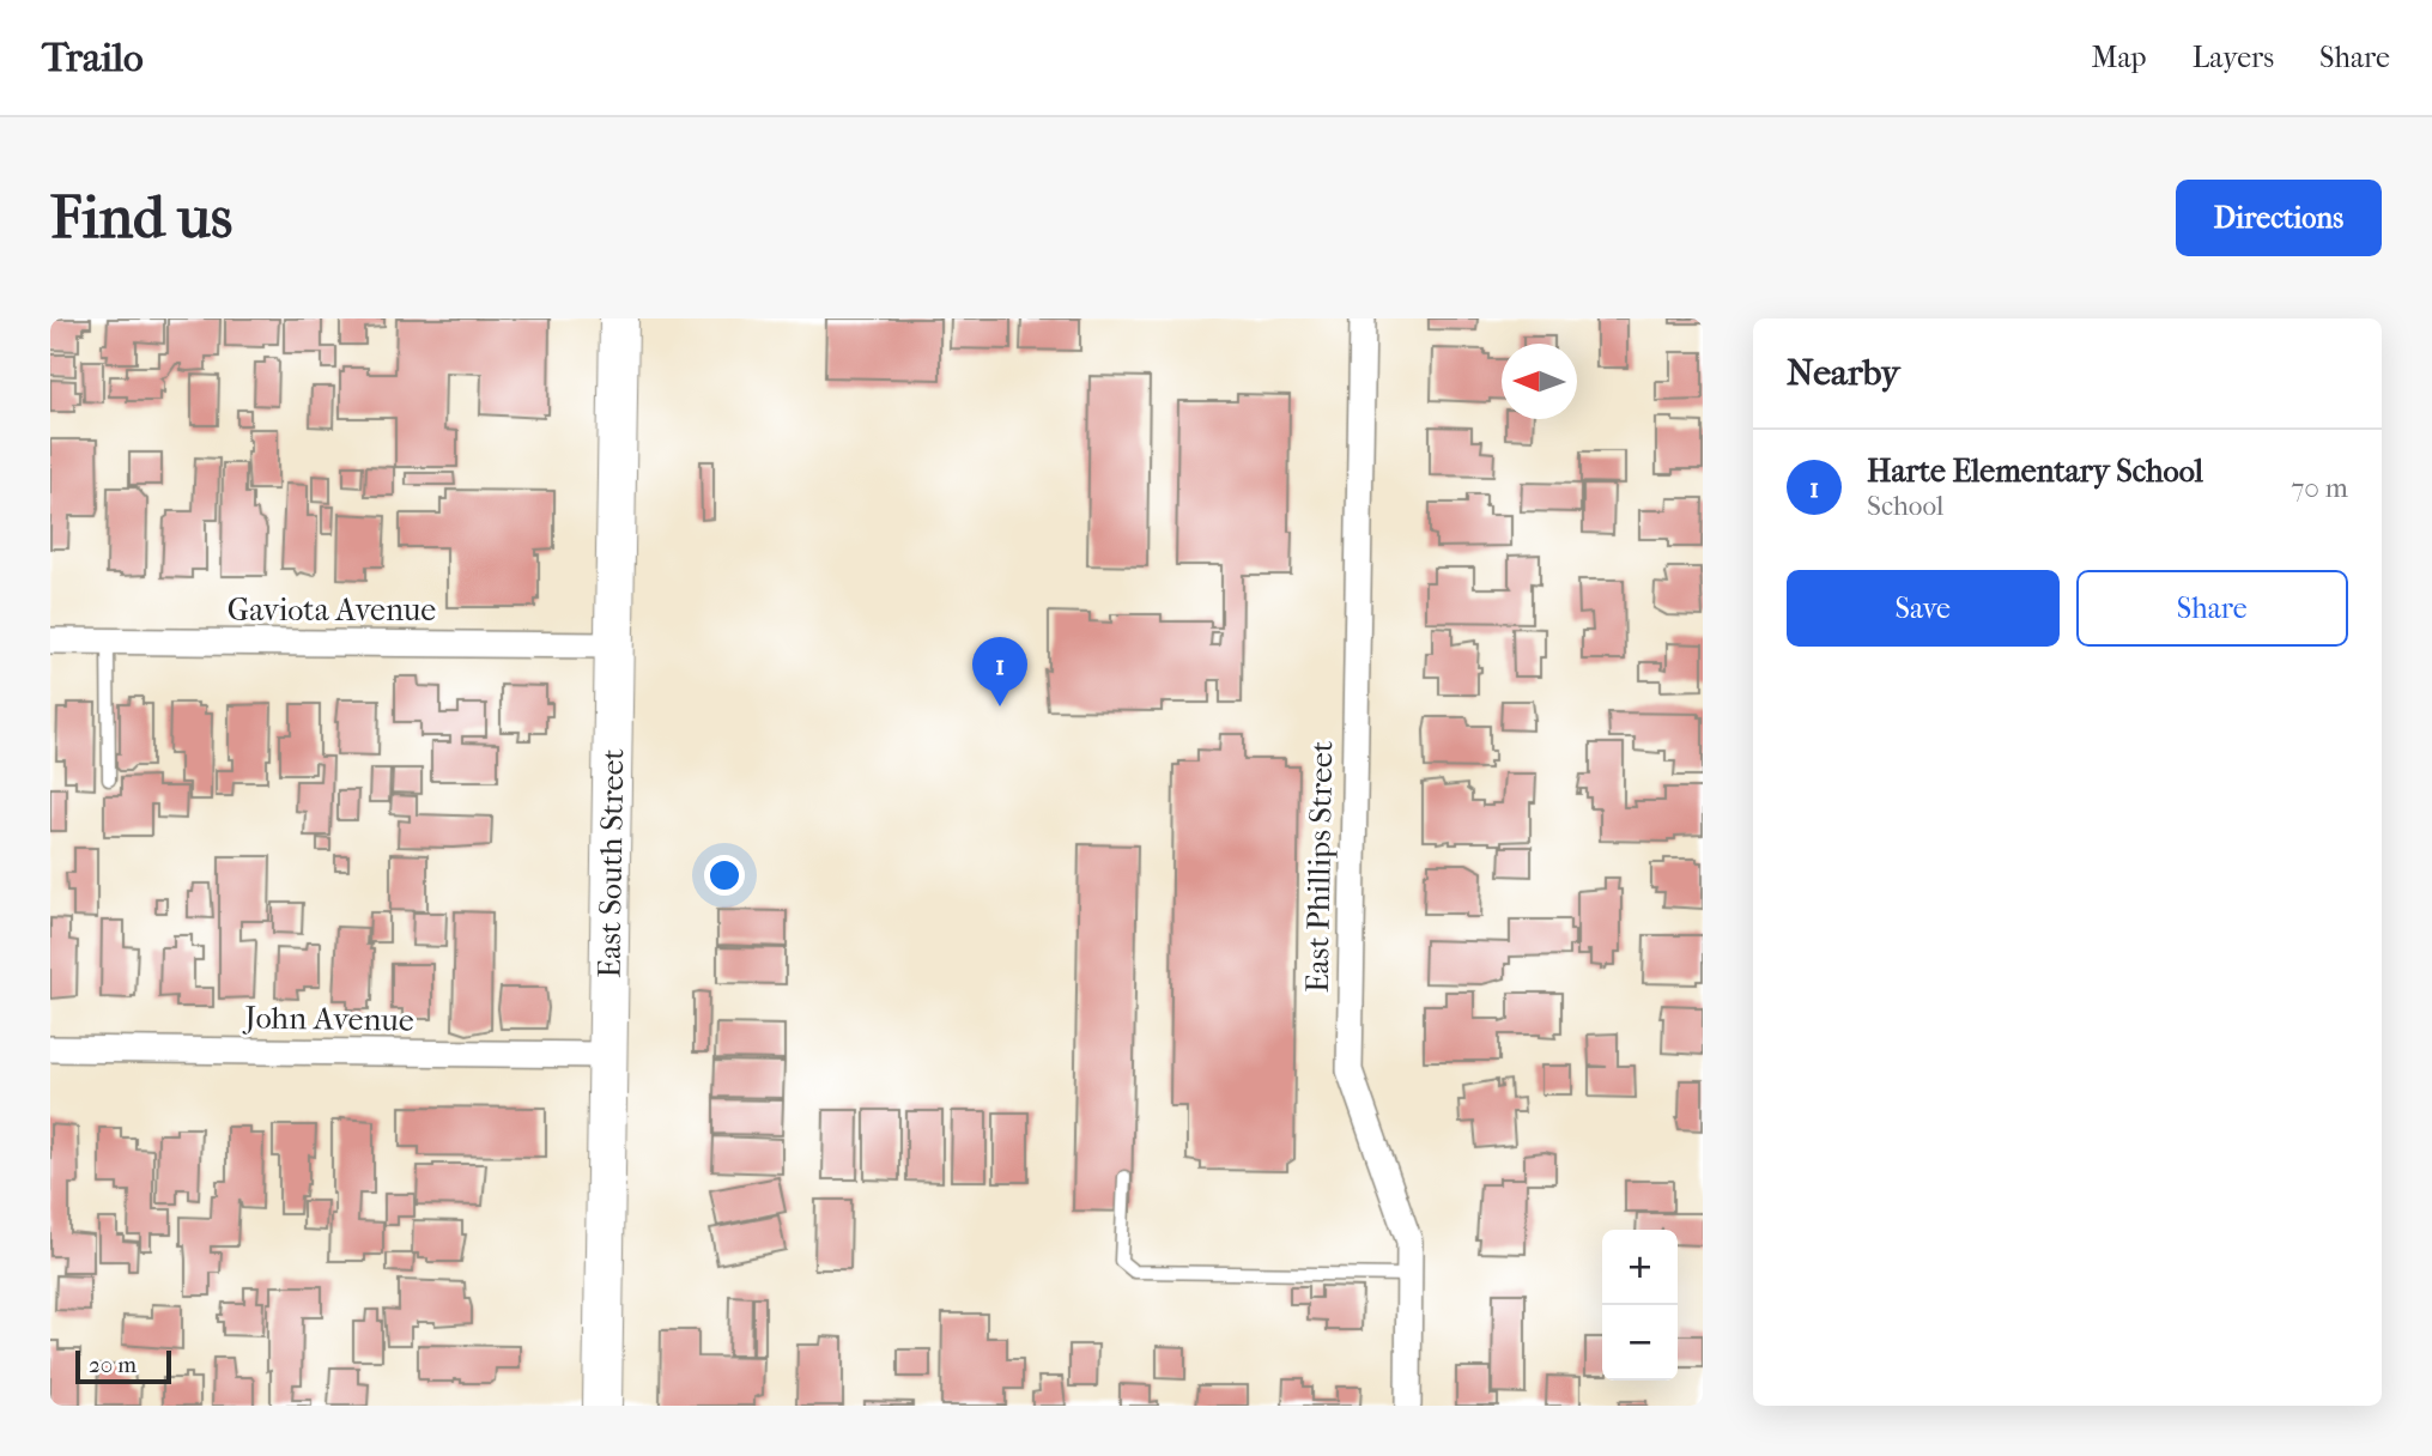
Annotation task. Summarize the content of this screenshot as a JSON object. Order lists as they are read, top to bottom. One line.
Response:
{"streets":{"main road":["East South Street"],"street":["Gaviota Avenue","East Phillips Street","John Avenue"]},"crossings":[["Gaviota Avenue","East South Street"],["East South Street","John Avenue"]],"scale_bar":"20 m","north":"left","page":{"header":"Trailo","nav":["Map","Layers","Share"],"buttons":["Directions",["Save","Share"]],"title":"Find us","heading":"Nearby","list":[{"mark":"1","name":"Harte Elementary School","note":"School","value":"70 m"}],"pins":"1","map_buttons":["+","−"],"scale":"20 m"}}
